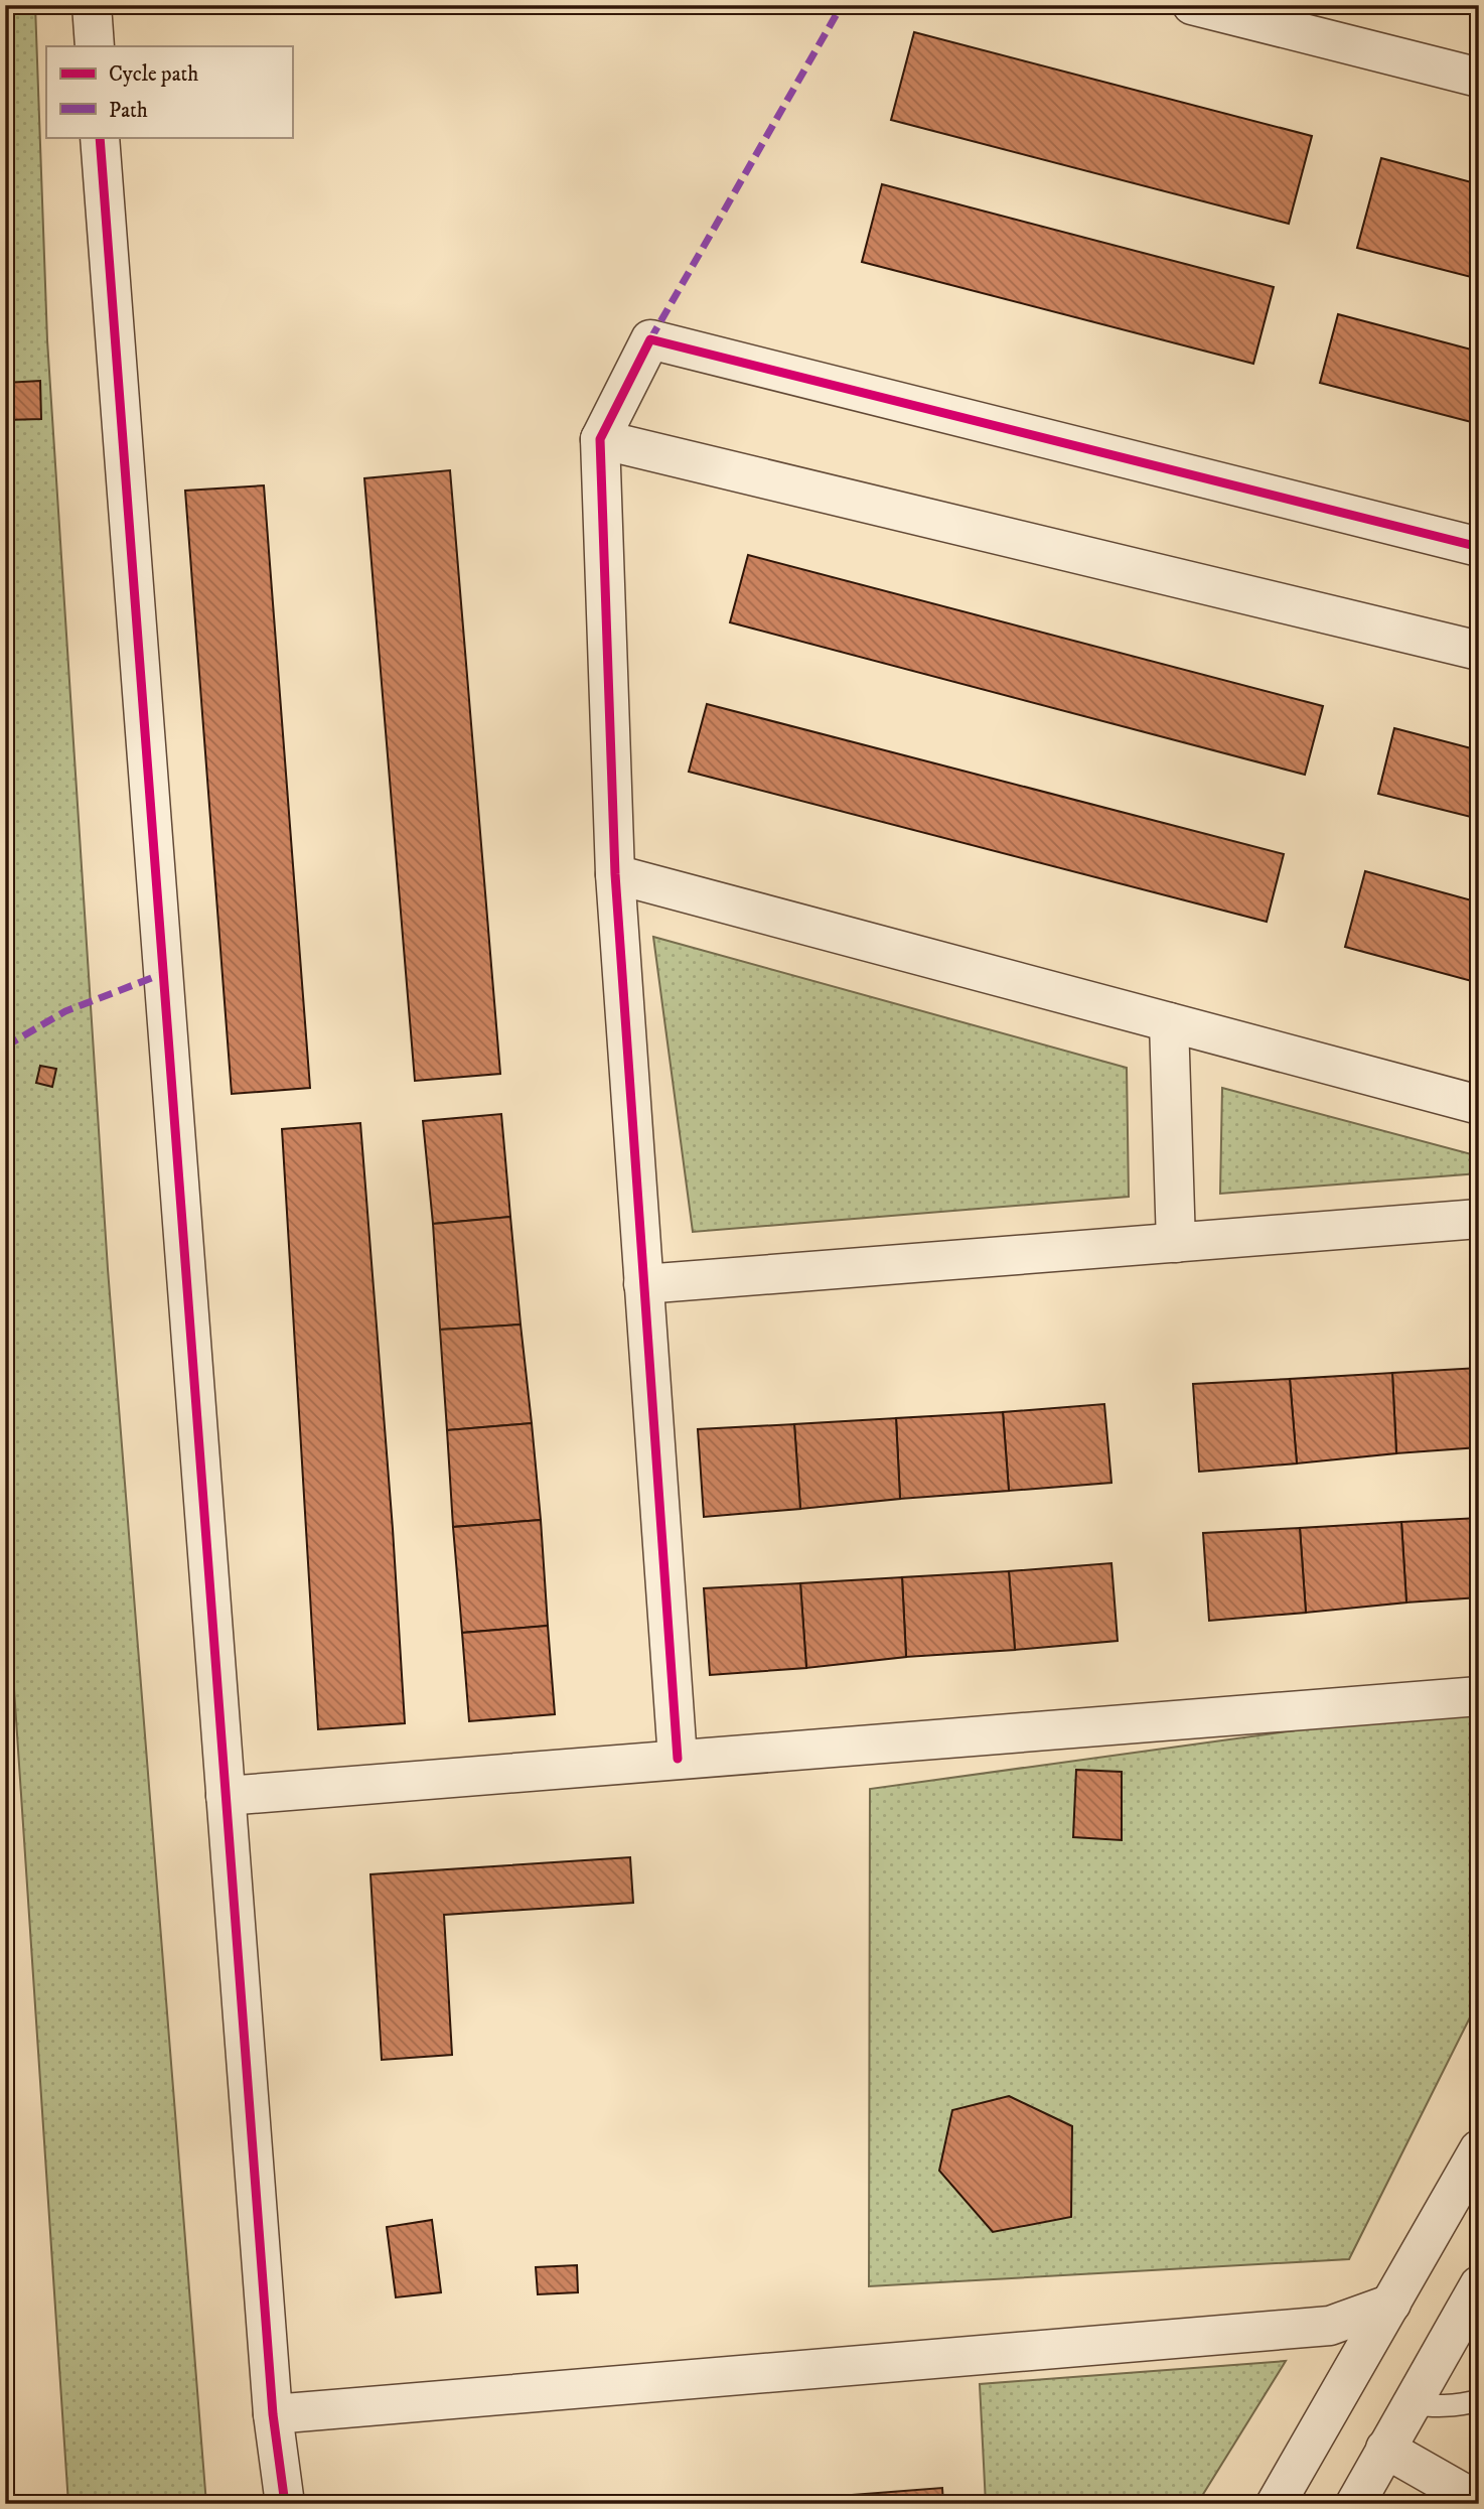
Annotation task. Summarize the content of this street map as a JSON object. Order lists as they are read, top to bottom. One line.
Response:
{"legend":["Cycle path","Path"]}
